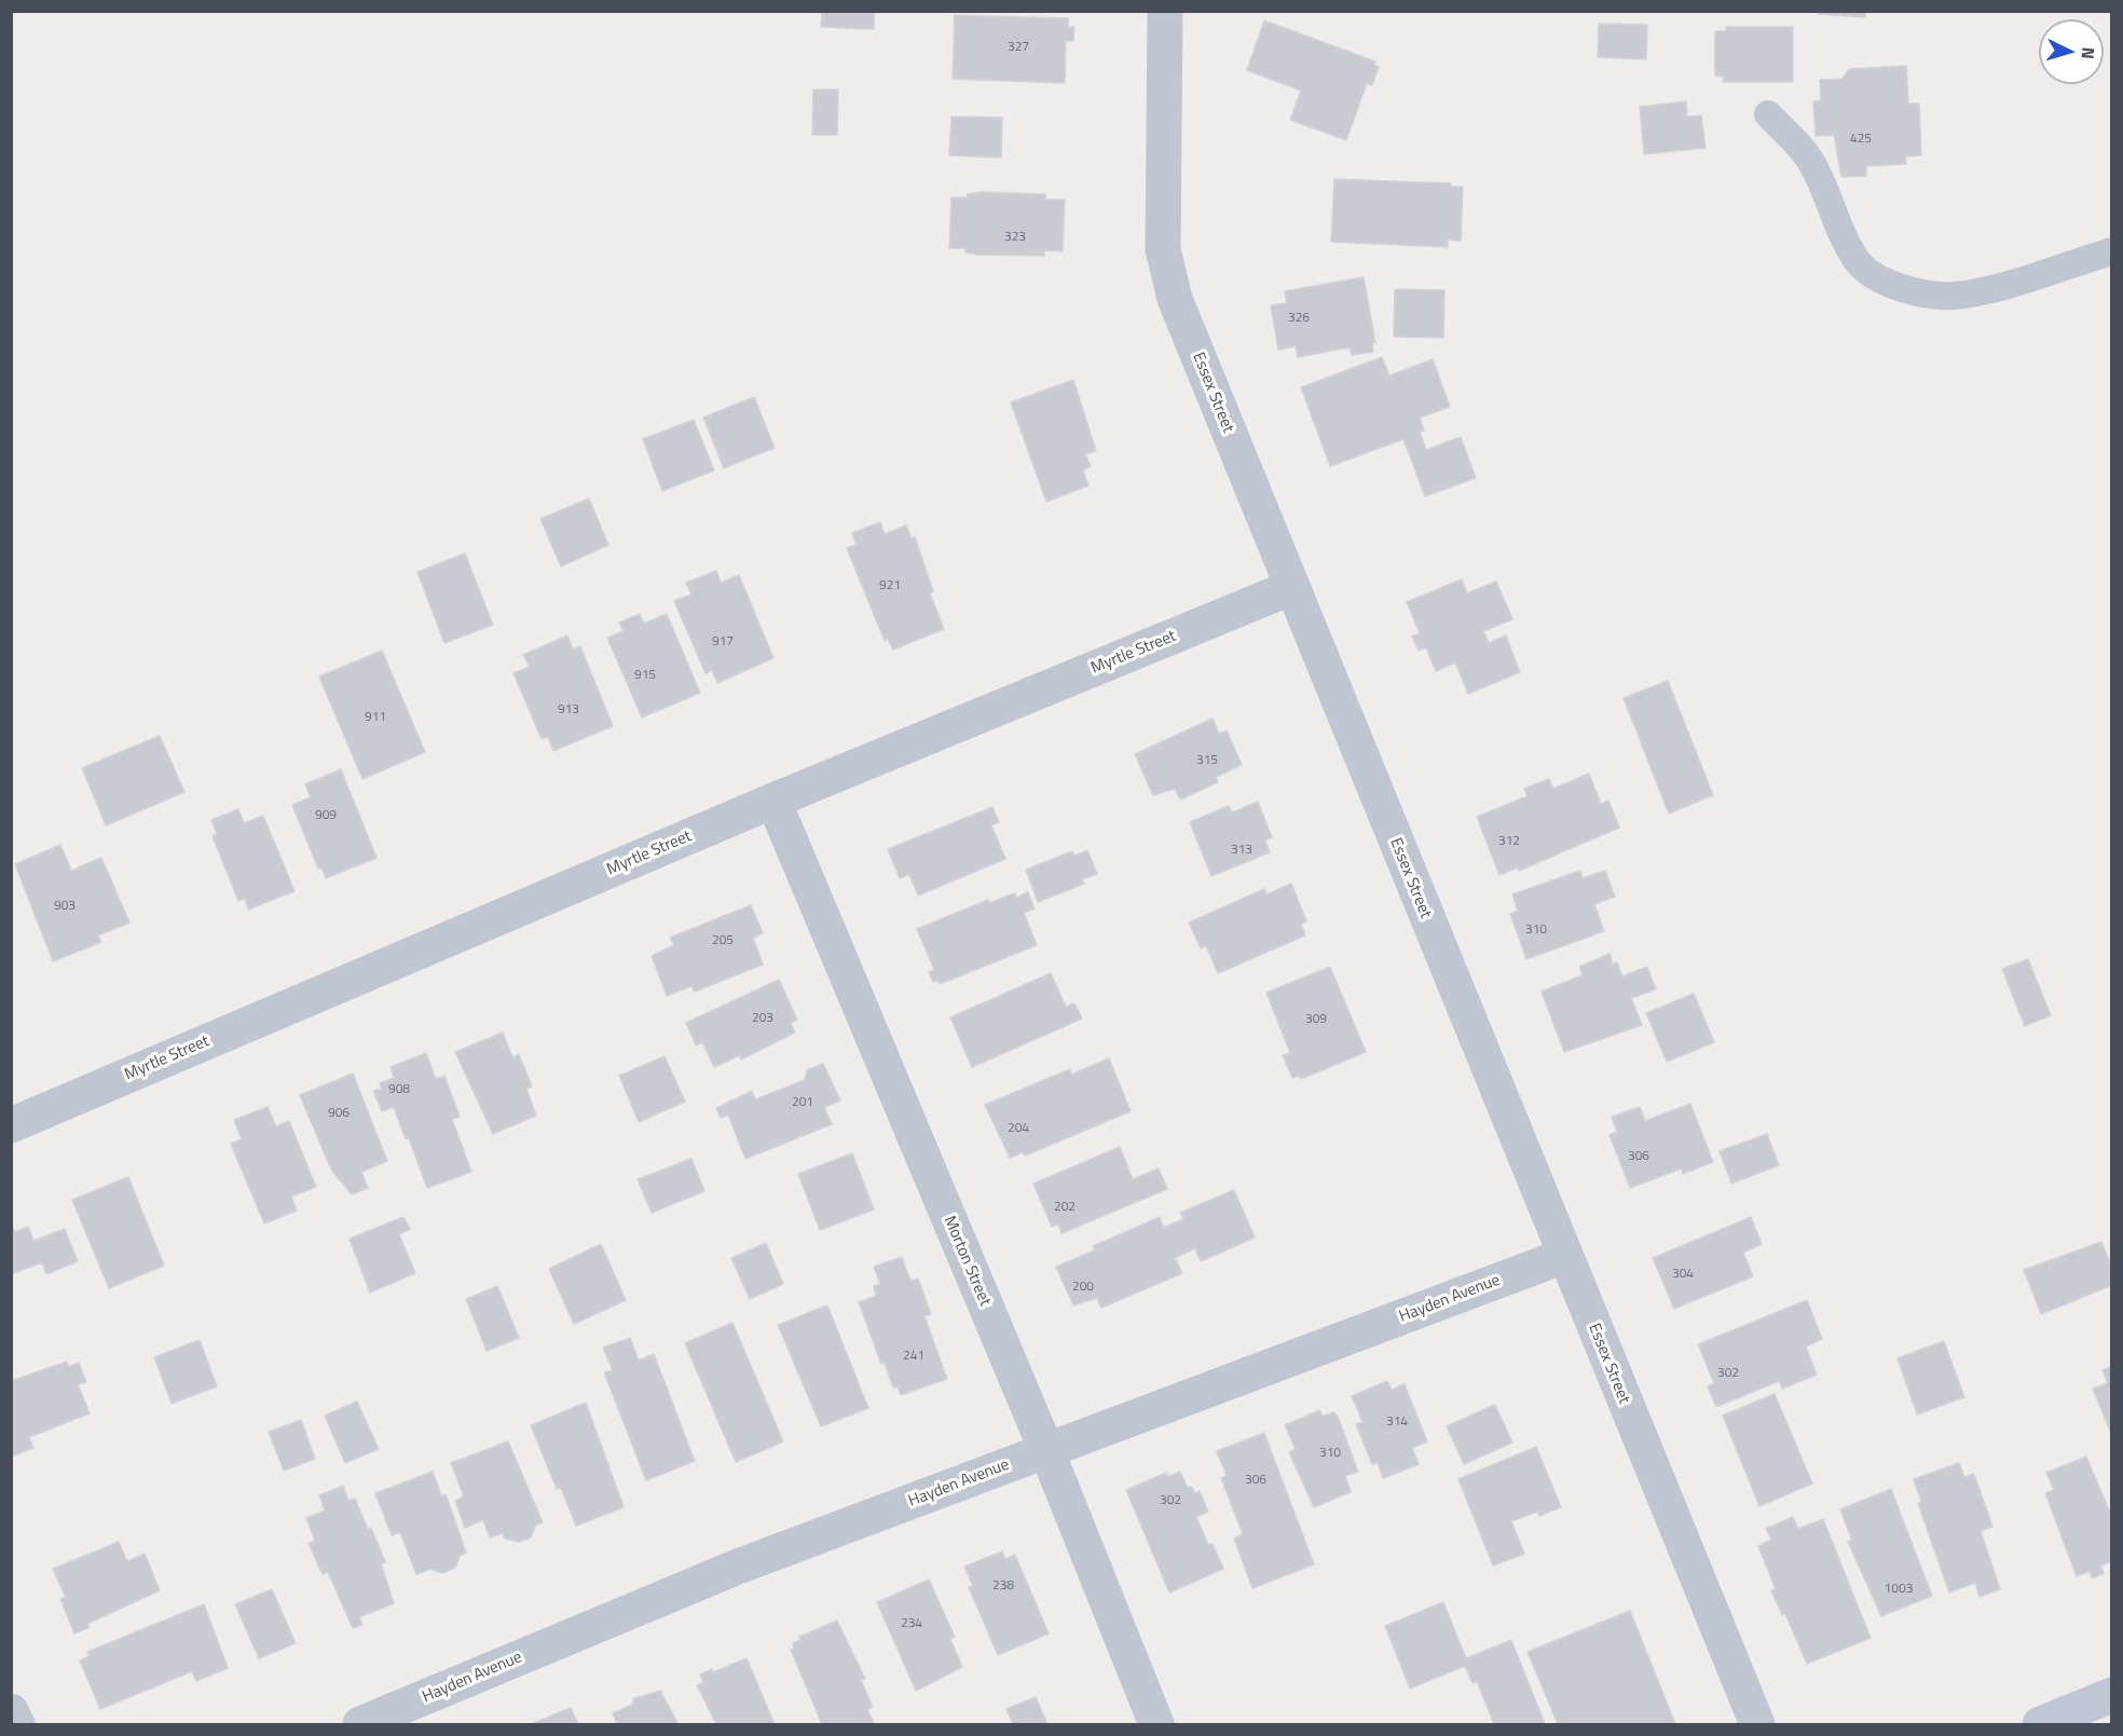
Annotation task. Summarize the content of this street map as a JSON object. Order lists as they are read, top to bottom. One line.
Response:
{"streets":{"street":["Essex Street","Myrtle Street","Morton Street","Hayden Avenue"]},"crossings":[["Essex Street","Myrtle Street"],["Essex Street","Hayden Avenue"],["Myrtle Street","Morton Street"],["Morton Street","Hayden Avenue"]],"house_numbers":["327","425","323","326","921","917","915","913","911","315","909","312","313","903","310","205","203","309","908","201","906","204","306","202","304","200","241","302","314","310","306","302","238","1003","234"],"north":"right"}
